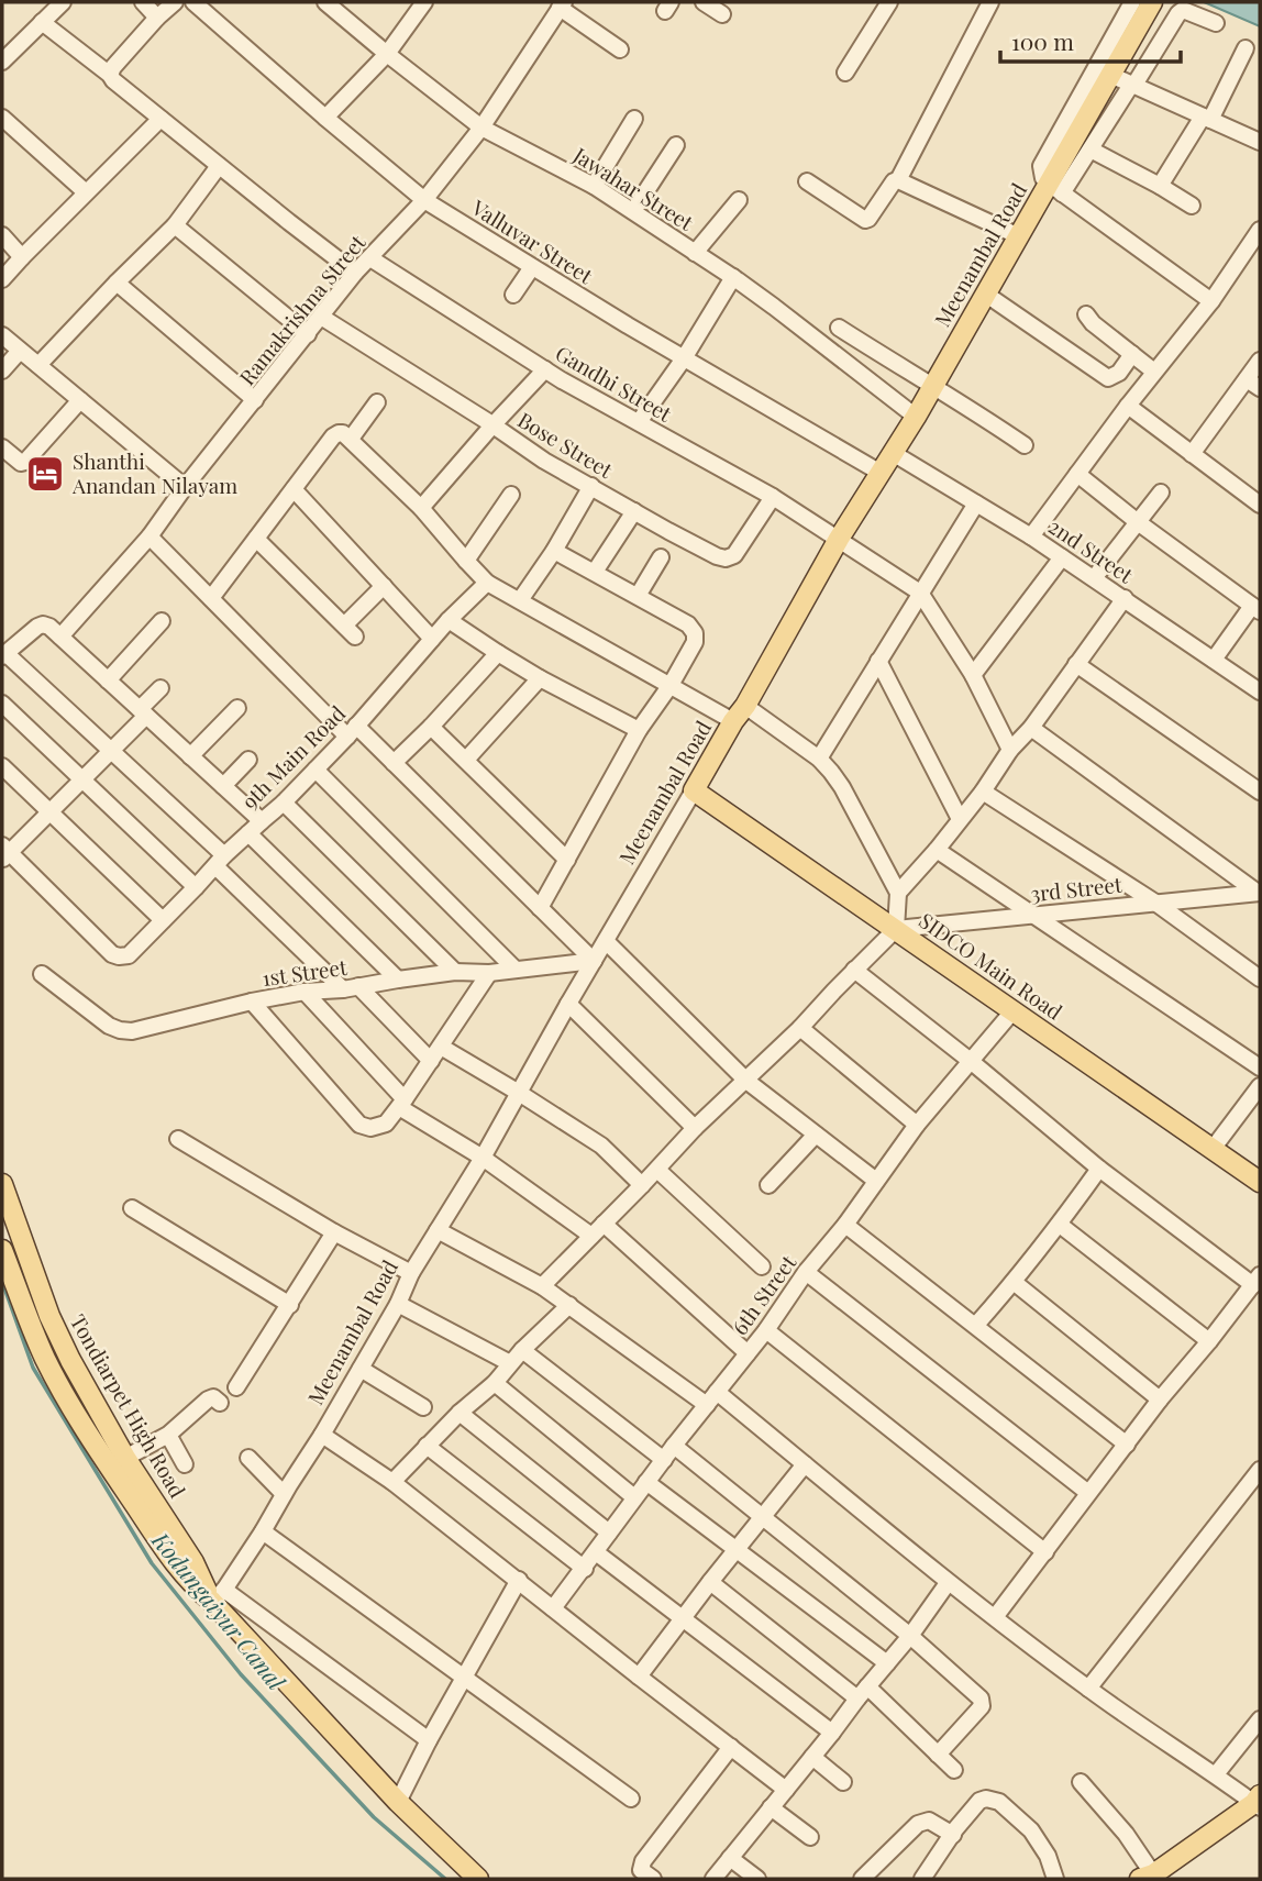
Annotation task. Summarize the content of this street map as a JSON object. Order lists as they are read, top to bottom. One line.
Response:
{"streets":{"main road":["Meenambal Road","SIDCO Main Road","Tondiarpet High Road"],"street":["Jawahar Street","Valluvar Street","Ramakrishna Street","Gandhi Street","Bose Street","2nd Street","9th Main Road","3rd Street","1st Street","6th Street"]},"crossings":[["Jawahar Street","Meenambal Road"],["Jawahar Street","Ramakrishna Street"],["Valluvar Street","Meenambal Road"],["Valluvar Street","Ramakrishna Street"],["Meenambal Road","Gandhi Street"],["Meenambal Road","2nd Street"],["Meenambal Road","SIDCO Main Road"],["Meenambal Road","1st Street"],["Meenambal Road","Tondiarpet High Road"],["Ramakrishna Street","Gandhi Street"],["Ramakrishna Street","Bose Street"],["Gandhi Street","Bose Street"],["3rd Street","SIDCO Main Road"],["SIDCO Main Road","6th Street"]],"water":["Kodungaiyur Canal"],"places":{"hotel":["Shanthi Anandan Nilayam"]},"scale_bar":"100 m"}
